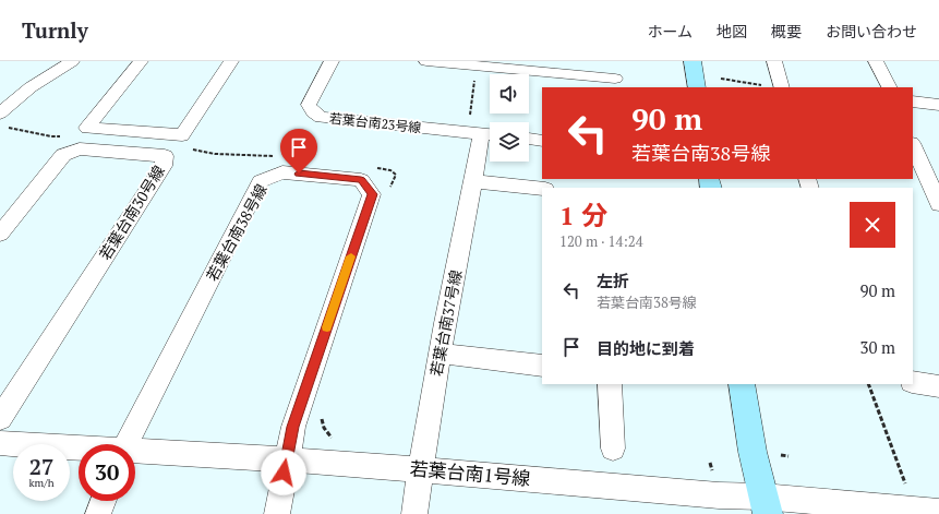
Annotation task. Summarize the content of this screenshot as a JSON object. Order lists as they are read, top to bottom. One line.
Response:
{"streets":{"street":["若葉台南23号線","若葉台南30号線","若葉台南38号線","若葉台南37号線","若葉台南1号線"]},"crossings":[["若葉台南23号線","若葉台南37号線"],["若葉台南38号線","若葉台南1号線"],["若葉台南37号線","若葉台南1号線"]],"page":{"header":"Turnly","nav":["ホーム","地図","概要","お問い合わせ"],"turn":["90 m","若葉台南38号線"],"heading":["1 分","120 m · 14:24"],"list":[{"name":"左折","note":"若葉台南38号線","value":"90 m"},{"name":"目的地に到着","value":"30 m"}],"speed":"27 km/h","limit":"30"}}
